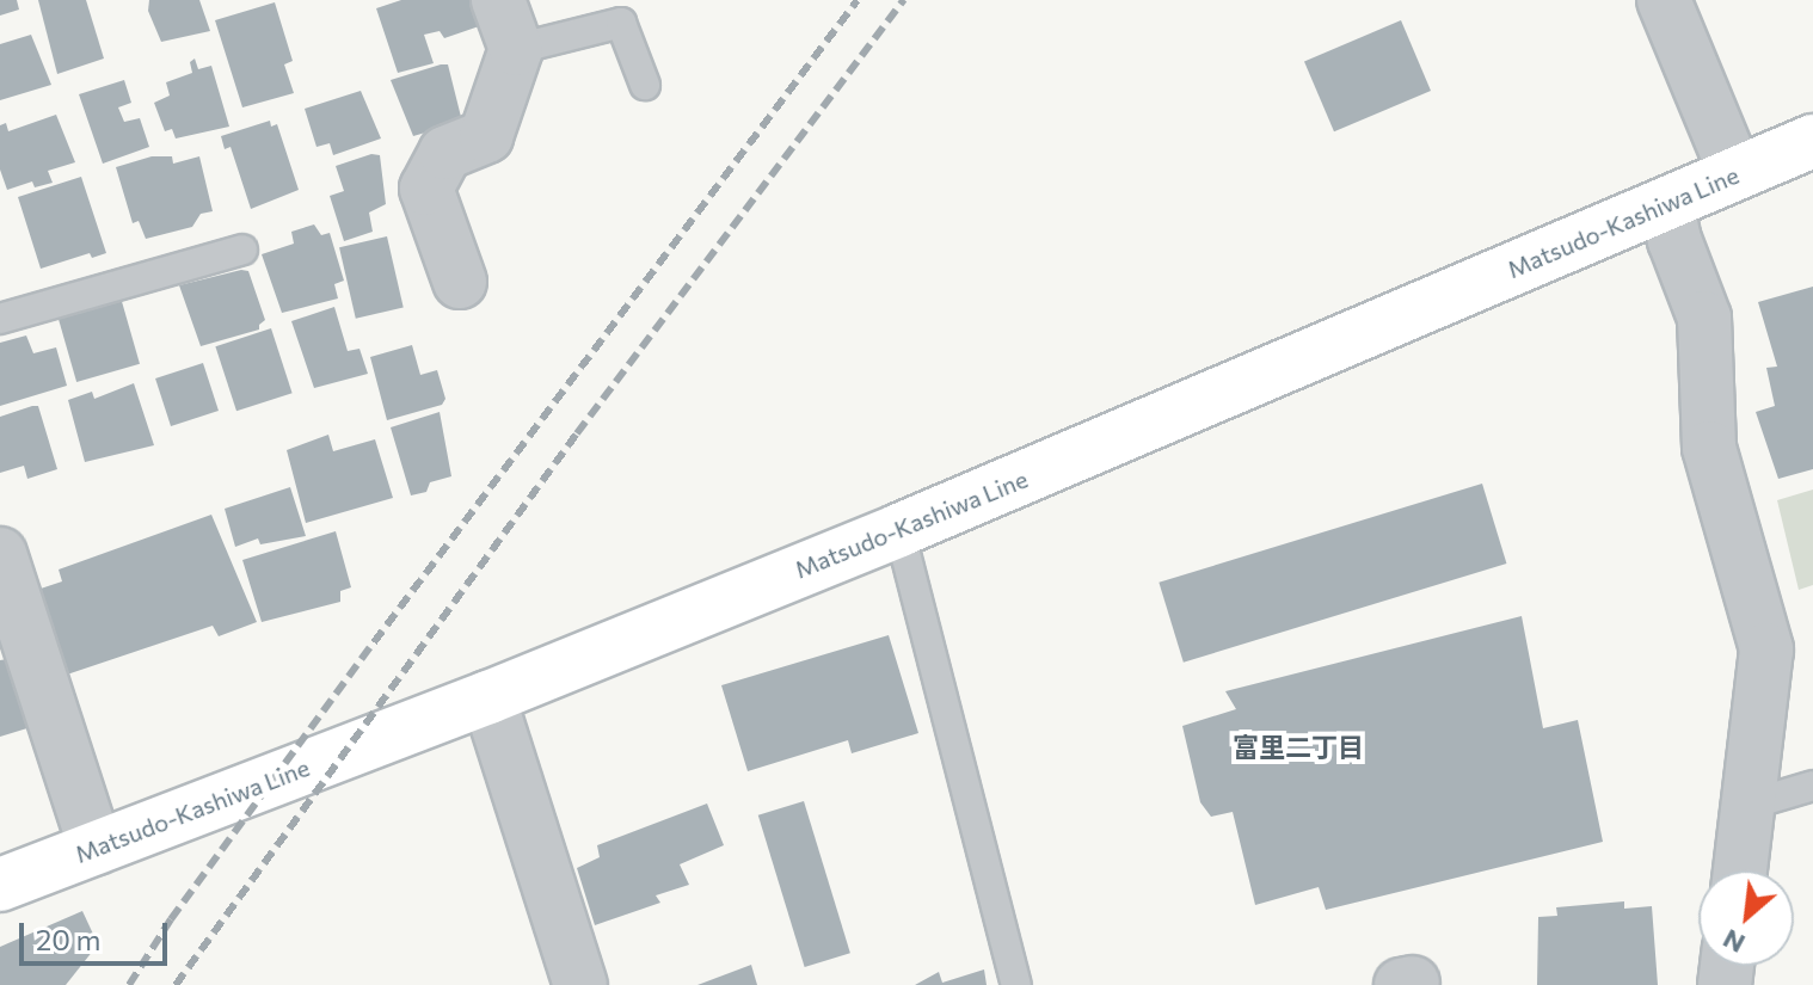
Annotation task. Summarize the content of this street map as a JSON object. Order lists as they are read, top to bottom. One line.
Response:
{"streets":{"main road":["Matsudo-Kashiwa Line"]},"districts":["富里二丁目"],"scale_bar":"20 m","north":"bottom left"}
